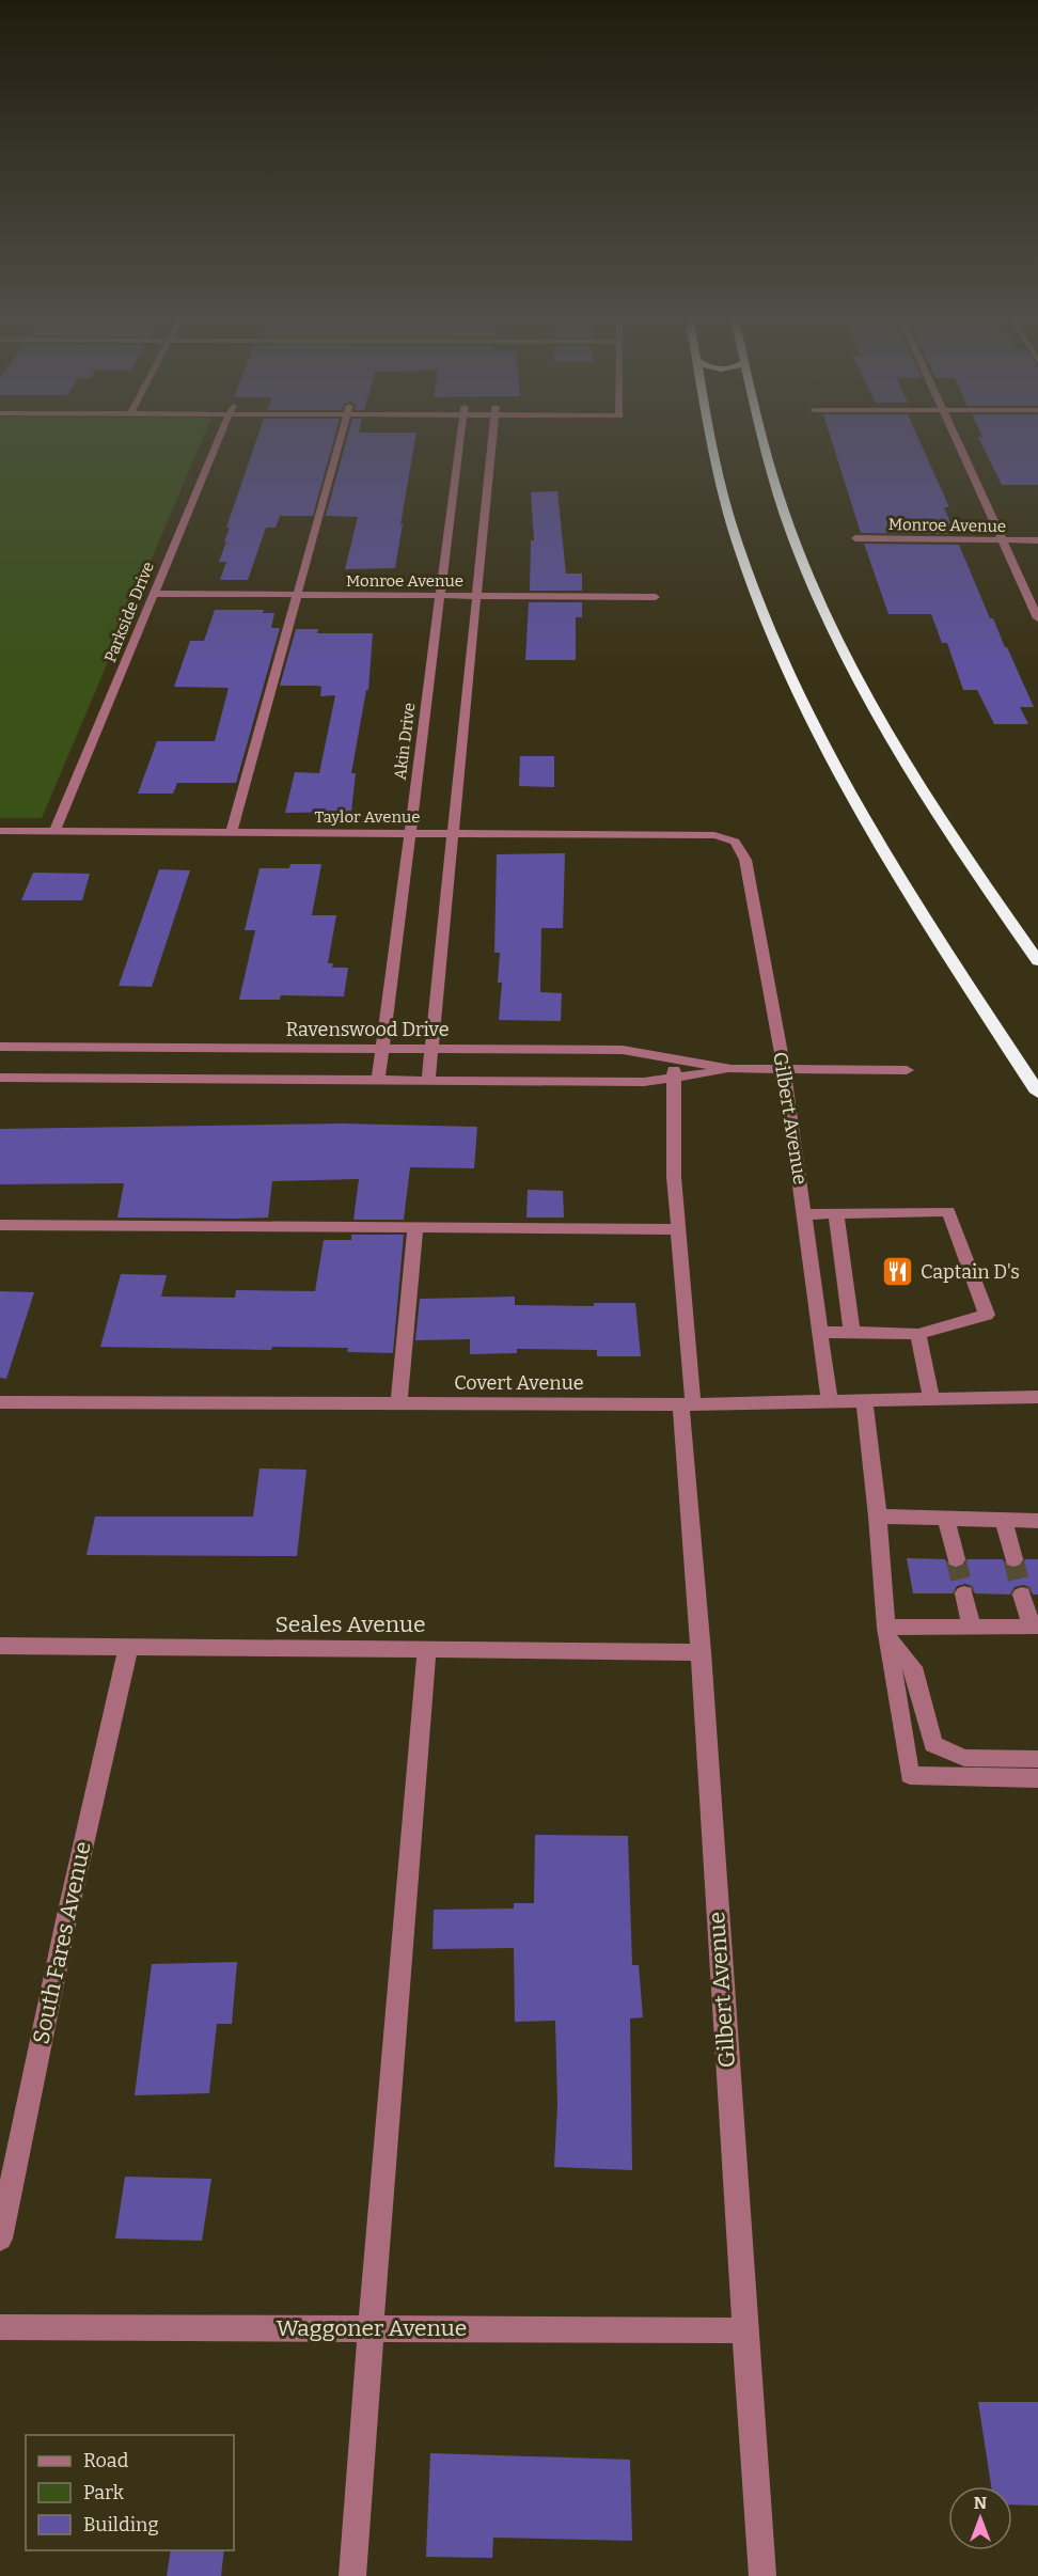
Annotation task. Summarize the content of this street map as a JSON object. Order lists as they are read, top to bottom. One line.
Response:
{"streets":{"street":["Monroe Avenue","Parkside Drive","Akin Drive","Taylor Avenue","Ravenswood Drive","Gilbert Avenue","Covert Avenue","Seales Avenue","South Fares Avenue","Waggoner Avenue"]},"crossings":[["Monroe Avenue","Parkside Drive"],["Monroe Avenue","Akin Drive"],["Parkside Drive","Taylor Avenue"],["Akin Drive","Taylor Avenue"],["Akin Drive","Ravenswood Drive"],["Taylor Avenue","Gilbert Avenue"],["Ravenswood Drive","Gilbert Avenue"],["Gilbert Avenue","Covert Avenue"],["Gilbert Avenue","Seales Avenue"],["Gilbert Avenue","Waggoner Avenue"],["Seales Avenue","South Fares Avenue"]],"places":{"restaurant":["Captain D's"]},"legend":["Road","Park","Building"],"north":"top"}
